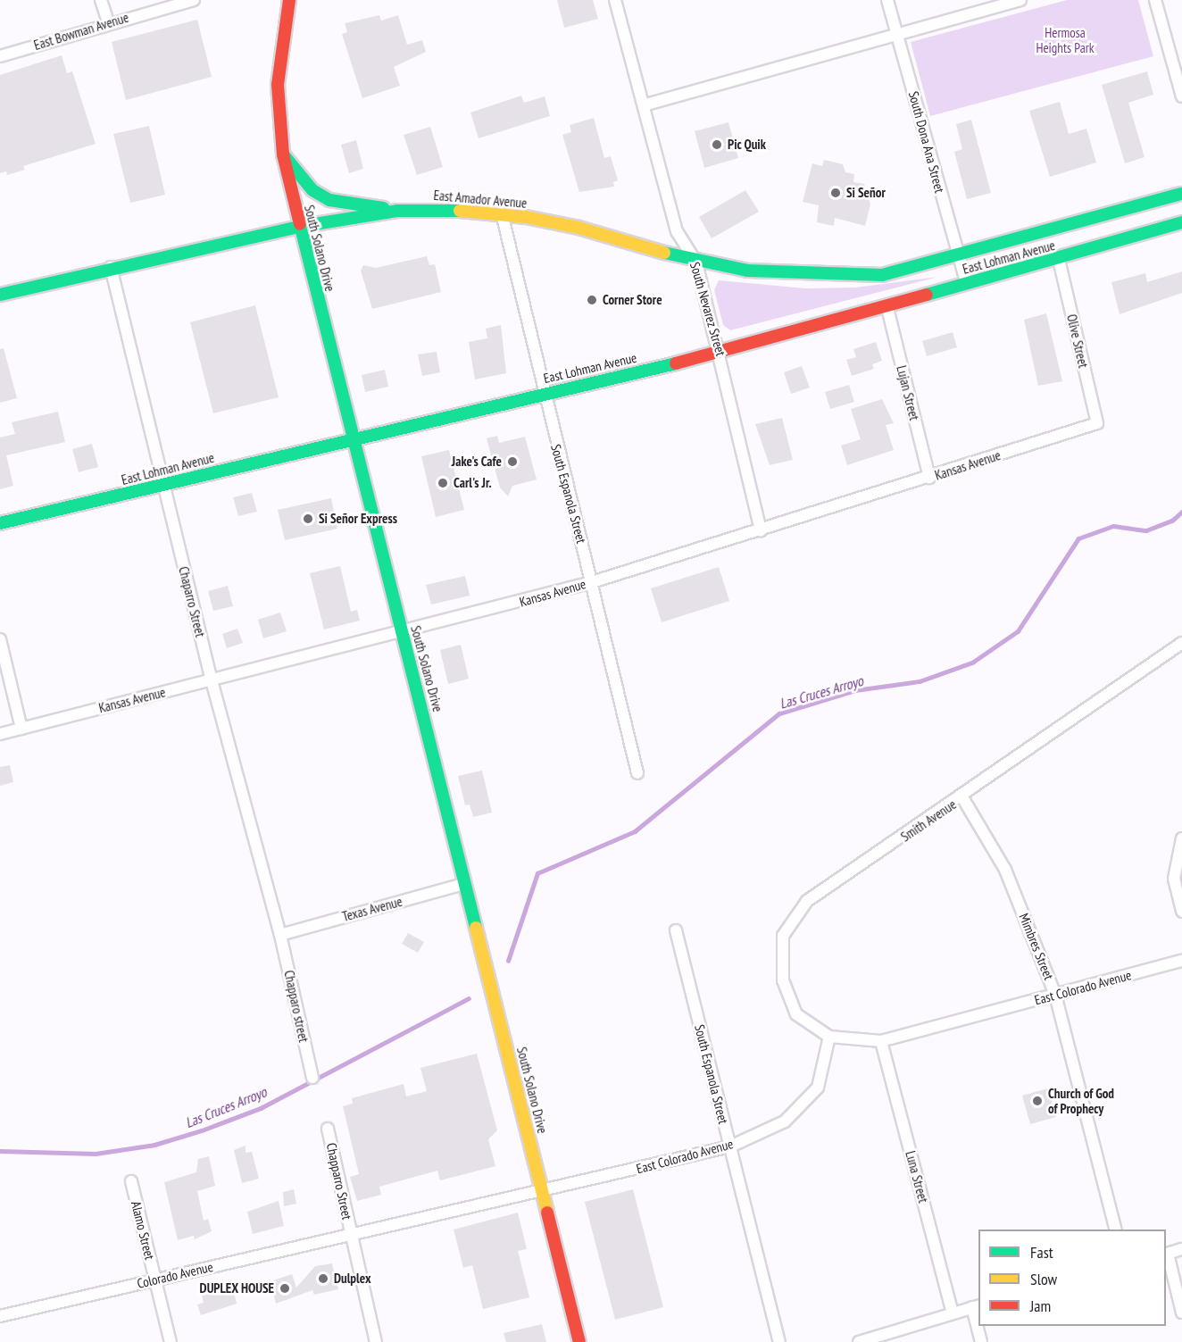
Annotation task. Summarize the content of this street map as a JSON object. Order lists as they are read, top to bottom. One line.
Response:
{"streets":{"main road":["East Amador Avenue","South Solano Drive","East Lohman Avenue"],"street":["East Bowman Avenue","South Dona Ana Street","South Nevarez Street","Olive Street","Lujan Street","Kansas Avenue","South Espanola Street","Chaparro Street","Smith Avenue","Texas Avenue","Mimbres Street","East Colorado Avenue","Chapparo street","Luna Street","Chapparro Street","Alamo Street","Colorado Avenue"]},"crossings":[["South Dona Ana Street","East Amador Avenue"],["South Dona Ana Street","East Lohman Avenue"],["East Amador Avenue","South Solano Drive"],["East Amador Avenue","East Lohman Avenue"],["East Amador Avenue","South Nevarez Street"],["East Amador Avenue","South Espanola Street"],["East Amador Avenue","Chaparro Street"],["South Solano Drive","East Lohman Avenue"],["South Solano Drive","Kansas Avenue"],["South Solano Drive","Texas Avenue"],["South Solano Drive","East Colorado Avenue"],["East Lohman Avenue","South Nevarez Street"],["East Lohman Avenue","Olive Street"],["East Lohman Avenue","Lujan Street"],["East Lohman Avenue","South Espanola Street"],["East Lohman Avenue","Chaparro Street"],["South Nevarez Street","Kansas Avenue"],["Olive Street","Kansas Avenue"],["Lujan Street","Kansas Avenue"],["Kansas Avenue","South Espanola Street"],["Kansas Avenue","Chaparro Street"],["South Espanola Street","East Colorado Avenue"],["Chaparro Street","Texas Avenue"],["Chaparro Street","Chapparo street"],["Smith Avenue","Mimbres Street"],["Smith Avenue","East Colorado Avenue"],["Texas Avenue","Chapparo street"],["Mimbres Street","East Colorado Avenue"],["East Colorado Avenue","Luna Street"],["East Colorado Avenue","Chapparro Street"],["East Colorado Avenue","Colorado Avenue"],["Chapparro Street","Colorado Avenue"],["Alamo Street","Colorado Avenue"]],"water":["Las Cruces Arroyo"],"parks":["Hermosa Heights Park"],"places":["Pic Quik","Si Señor","Corner Store","Jake's Cafe","Carl's Jr.","Si Señor Express","Church of God of Prophecy","Dulplex","DUPLEX HOUSE"],"legend":["Fast","Slow","Jam"]}
